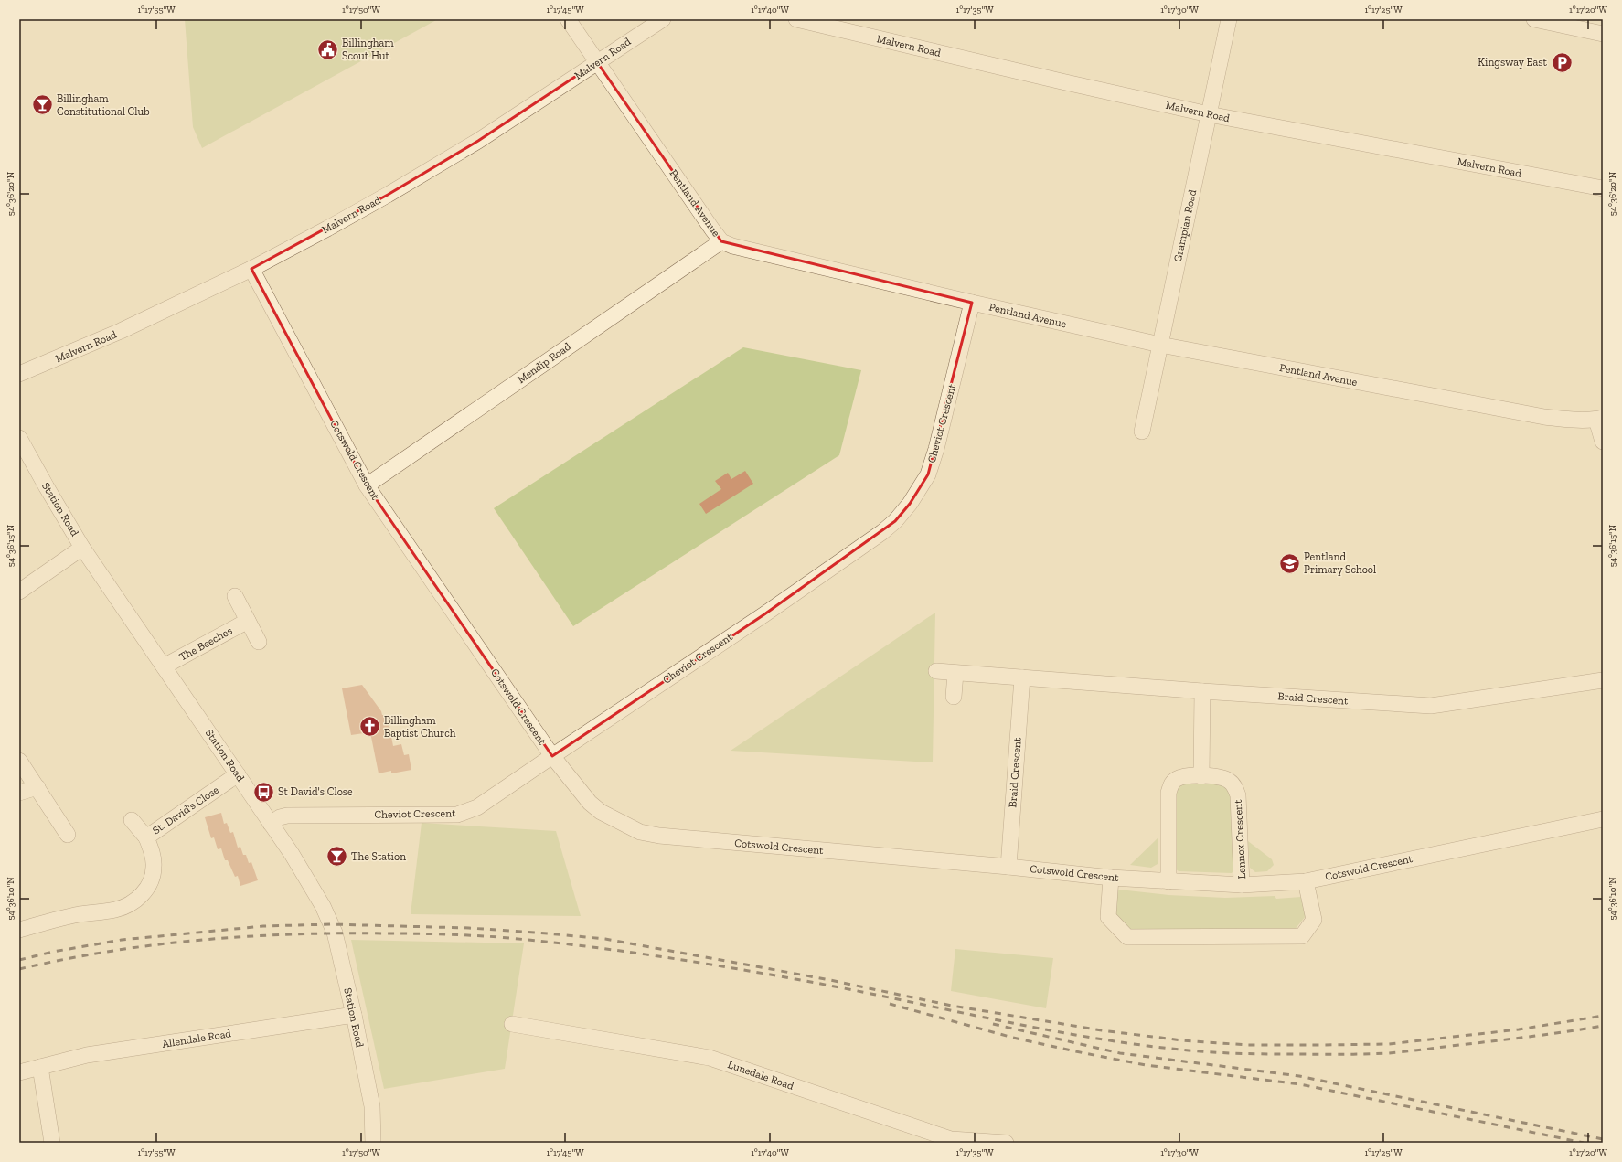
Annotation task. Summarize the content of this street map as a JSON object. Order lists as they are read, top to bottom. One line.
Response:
{"streets":{"street":["Malvern Road","Pentland Avenue","Grampian Road","Mendip Road","Cheviot Crescent","Cotswold Crescent","Station Road","The Beeches","Braid Crescent","St. David's Close","Lennox Crescent","Allendale Road","Lunedale Road"]},"crossings":[["Malvern Road","Pentland Avenue"],["Malvern Road","Grampian Road"],["Malvern Road","Cotswold Crescent"],["Pentland Avenue","Grampian Road"],["Pentland Avenue","Mendip Road"],["Pentland Avenue","Cheviot Crescent"],["Mendip Road","Cotswold Crescent"],["Cheviot Crescent","Cotswold Crescent"],["Cheviot Crescent","Station Road"],["Cotswold Crescent","Braid Crescent"],["Cotswold Crescent","Lennox Crescent"],["Station Road","The Beeches"],["Station Road","St. David's Close"],["Station Road","Allendale Road"]],"places":{"public building":["Billingham Scout Hut"],"parking":["Kingsway East"],"bar":["Billingham Constitutional Club","The Station"],"school or university":["Pentland Primary School"],"church":["Billingham Baptist Church"],"bus stop":["St David's Close"]},"coordinates":["1°17'55\"W","1°17'50\"W","1°17'45\"W","1°17'40\"W","1°17'35\"W","1°17'30\"W","1°17'25\"W","1°17'20\"W","54°36'20\"N","54°36'15\"N","54°36'10\"N"]}
